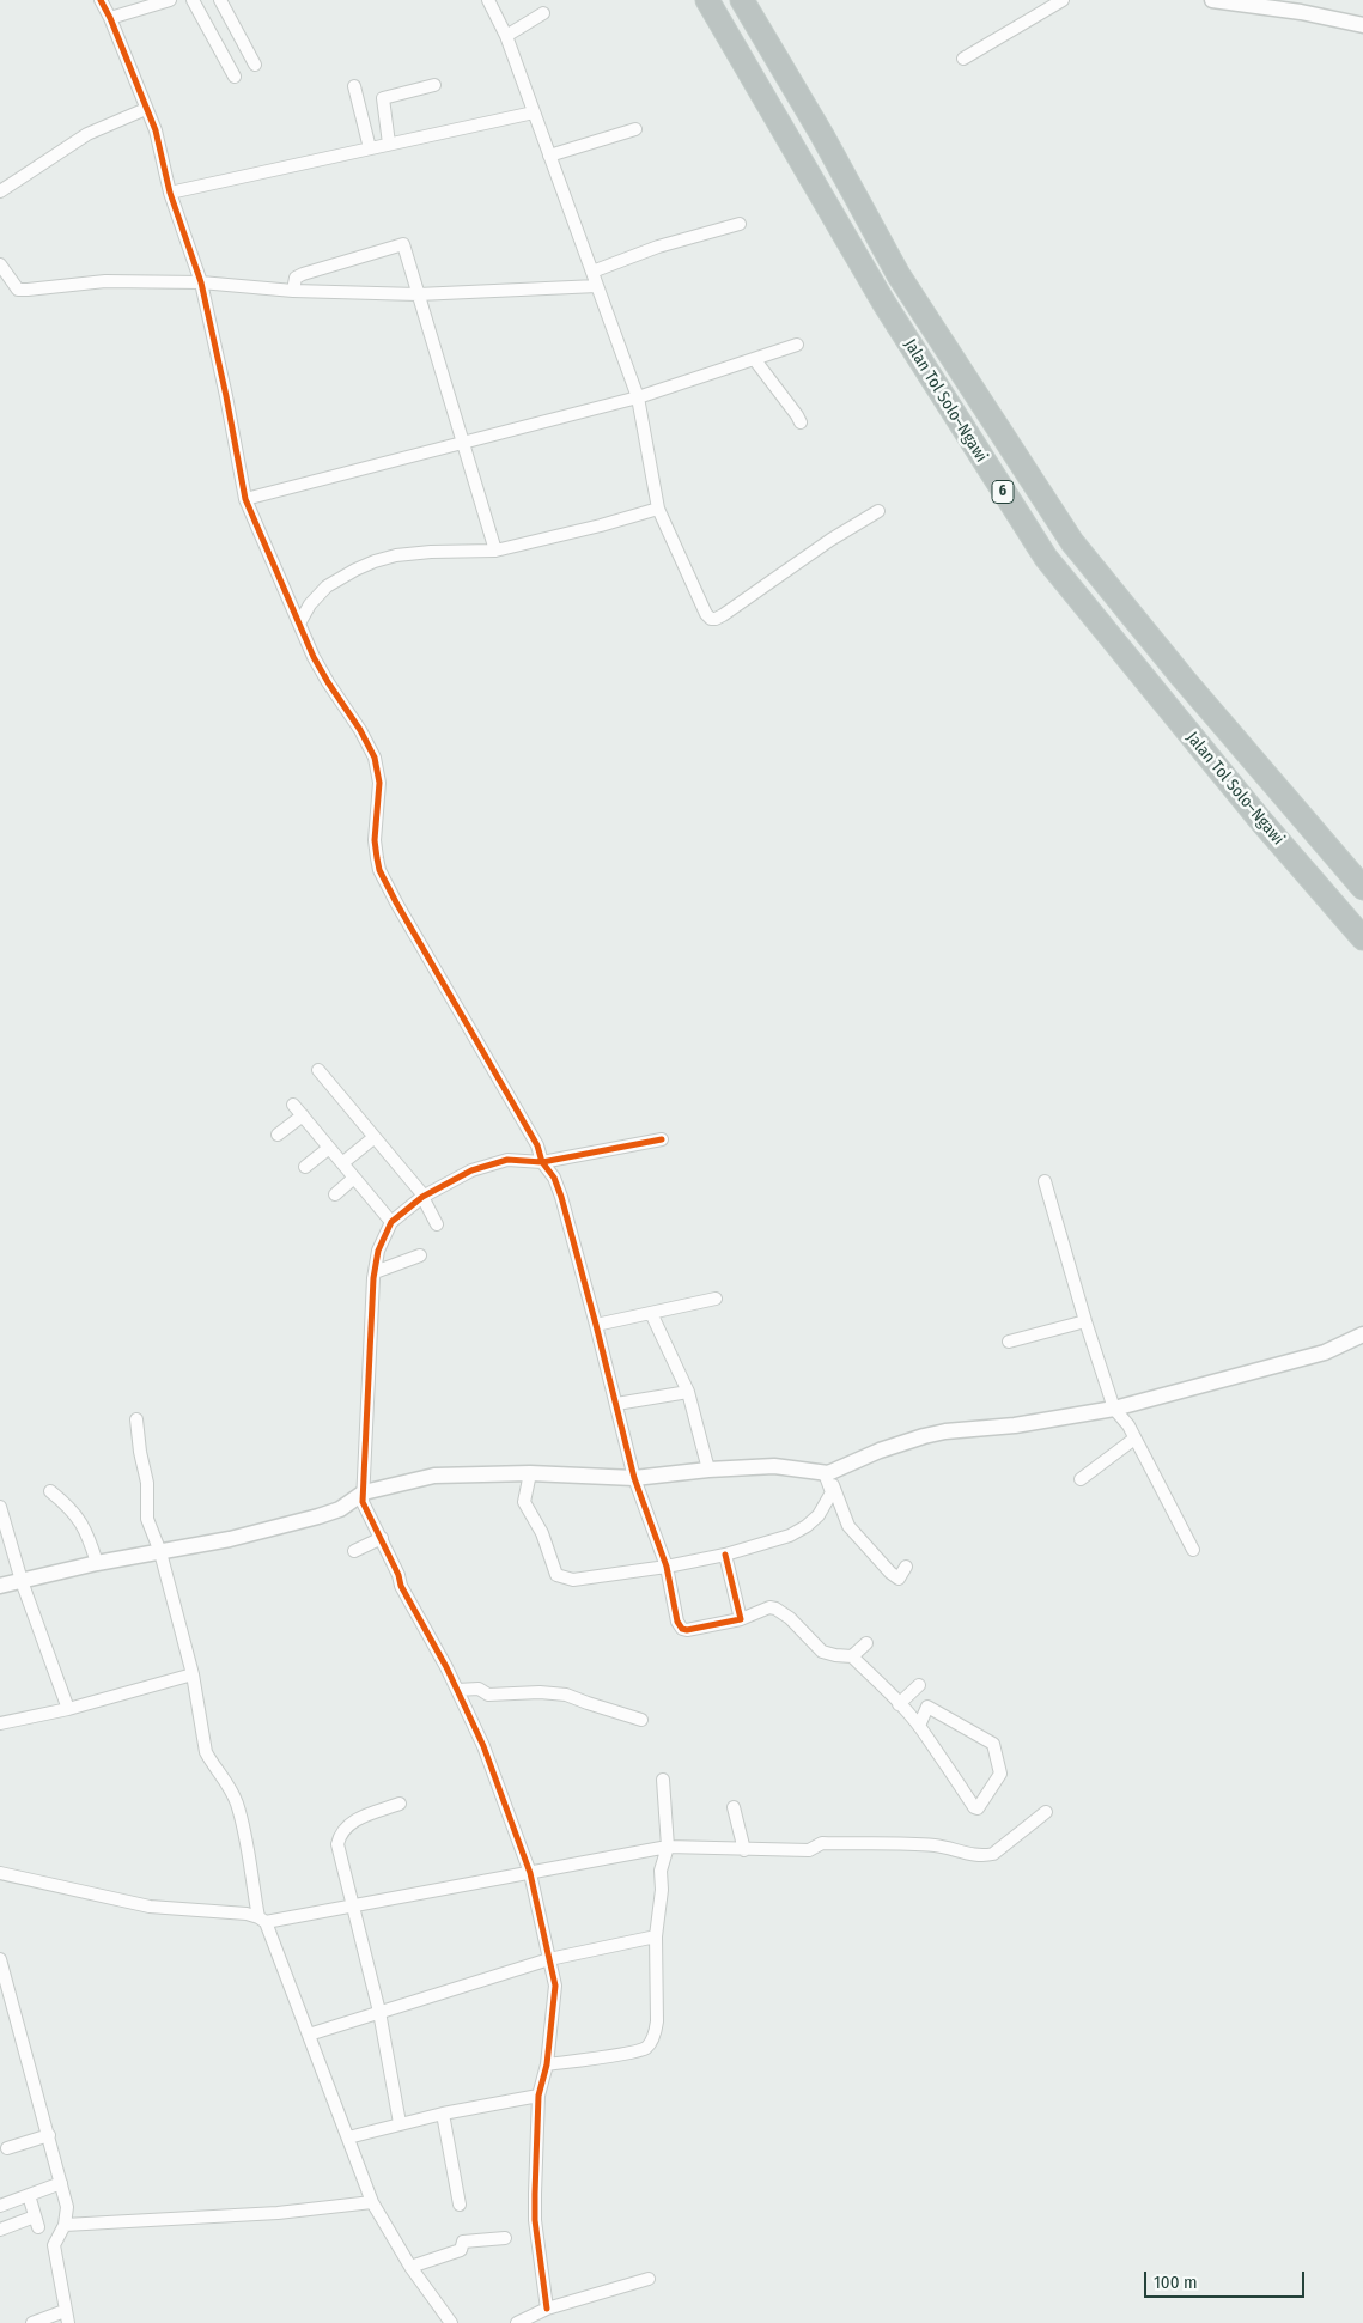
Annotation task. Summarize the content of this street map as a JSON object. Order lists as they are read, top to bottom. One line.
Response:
{"streets":{"highway":["Jalan Tol Solo–Ngawi","6"]},"scale_bar":"100 m"}
